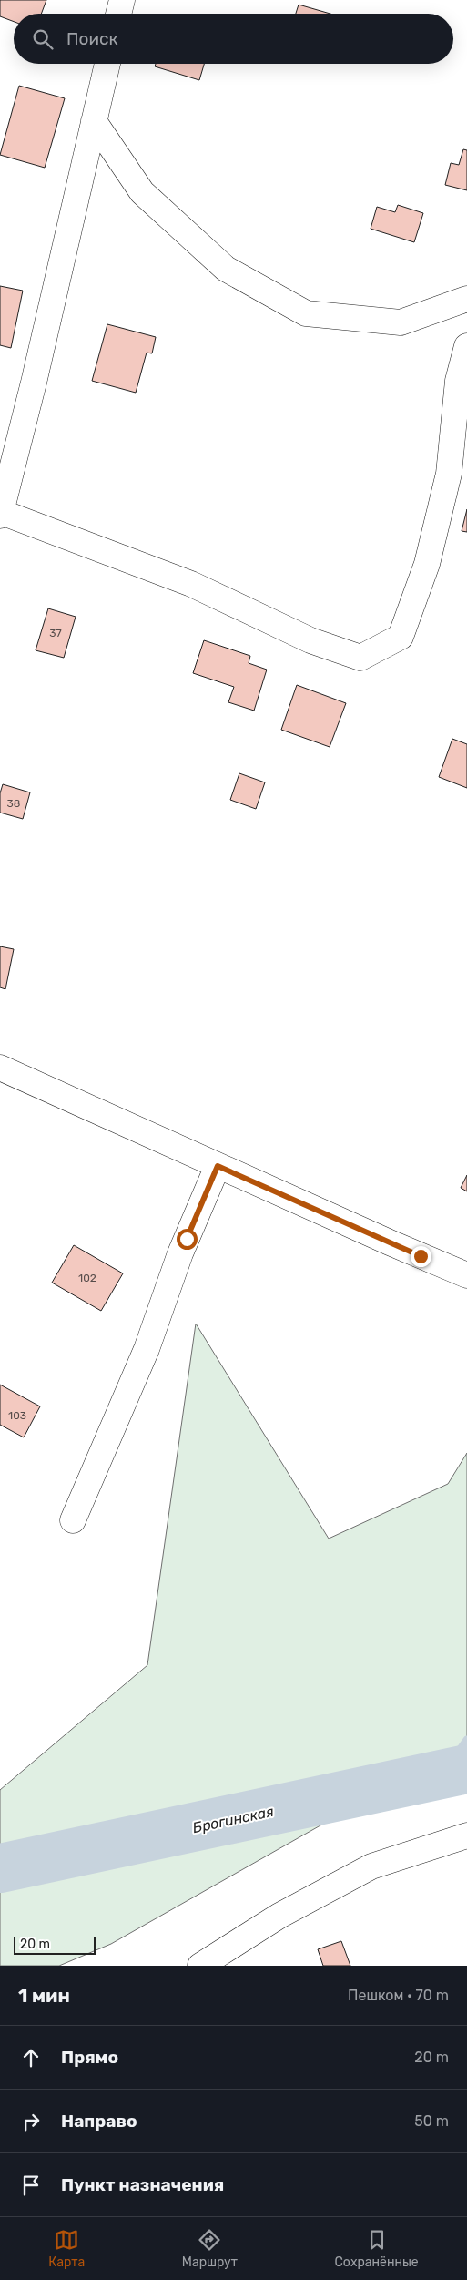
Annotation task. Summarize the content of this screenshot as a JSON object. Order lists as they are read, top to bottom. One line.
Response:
{"water":["Брогинская"],"house_numbers":["37","38","102","103"],"scale_bar":"20 m","page":{"search":"Поиск","scale":"20 m","heading":["1 мин","Пешком · 70 m"],"list":[["Прямо","20 m"],["Направо","50 m"],"Пункт назначения"],"nav":["Карта","Маршрут","Сохранённые"]}}
